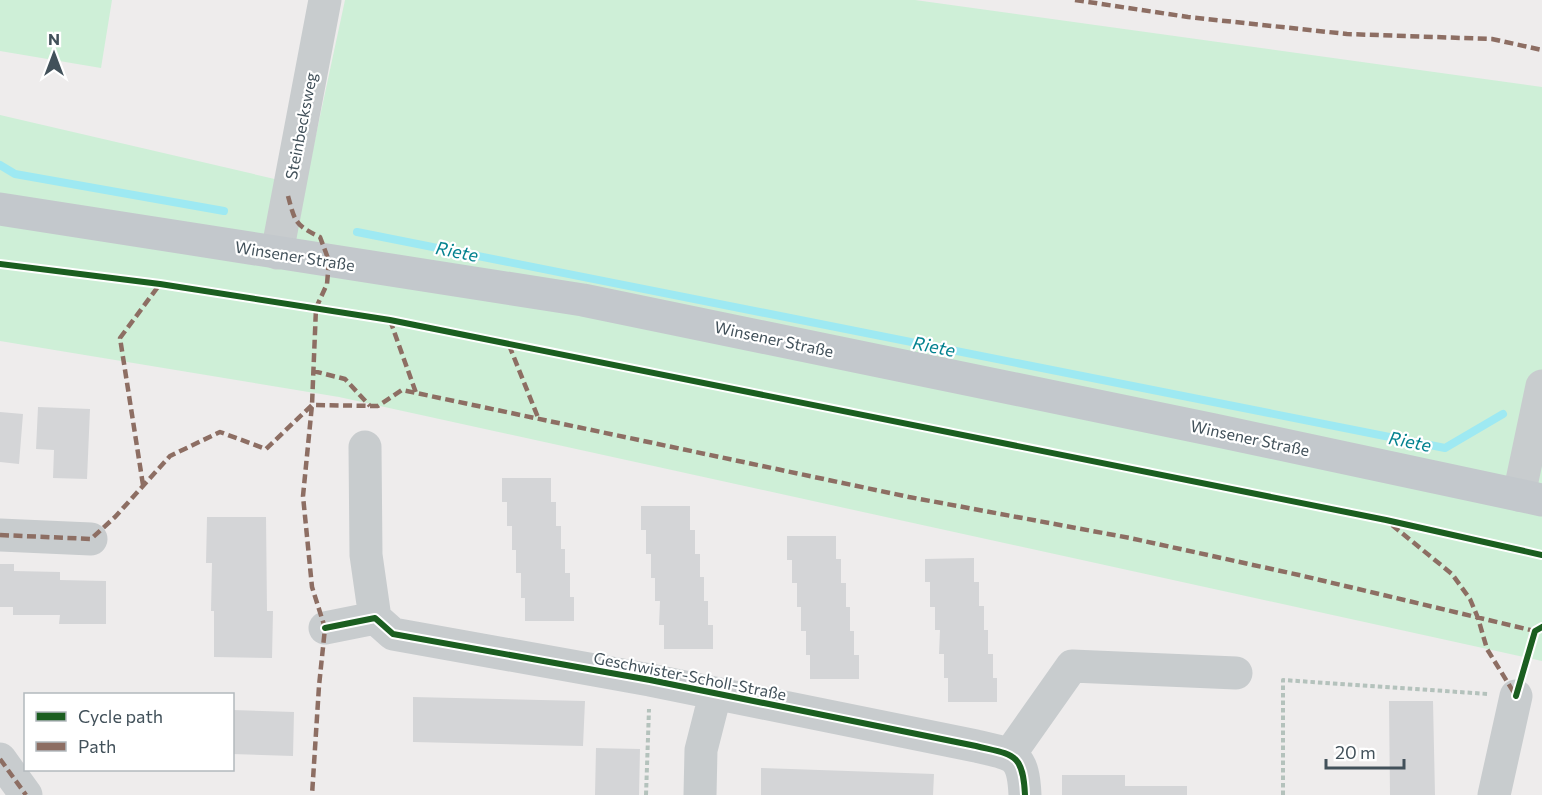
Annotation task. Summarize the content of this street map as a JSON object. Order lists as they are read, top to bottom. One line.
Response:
{"streets":{"main road":["Winsener Straße"],"street":["Steinbecksweg","Geschwister-Scholl-Straße"]},"crossings":[["Steinbecksweg","Winsener Straße"]],"water":["Riete"],"legend":["Cycle path","Path"],"scale_bar":"20 m","north":"top"}
